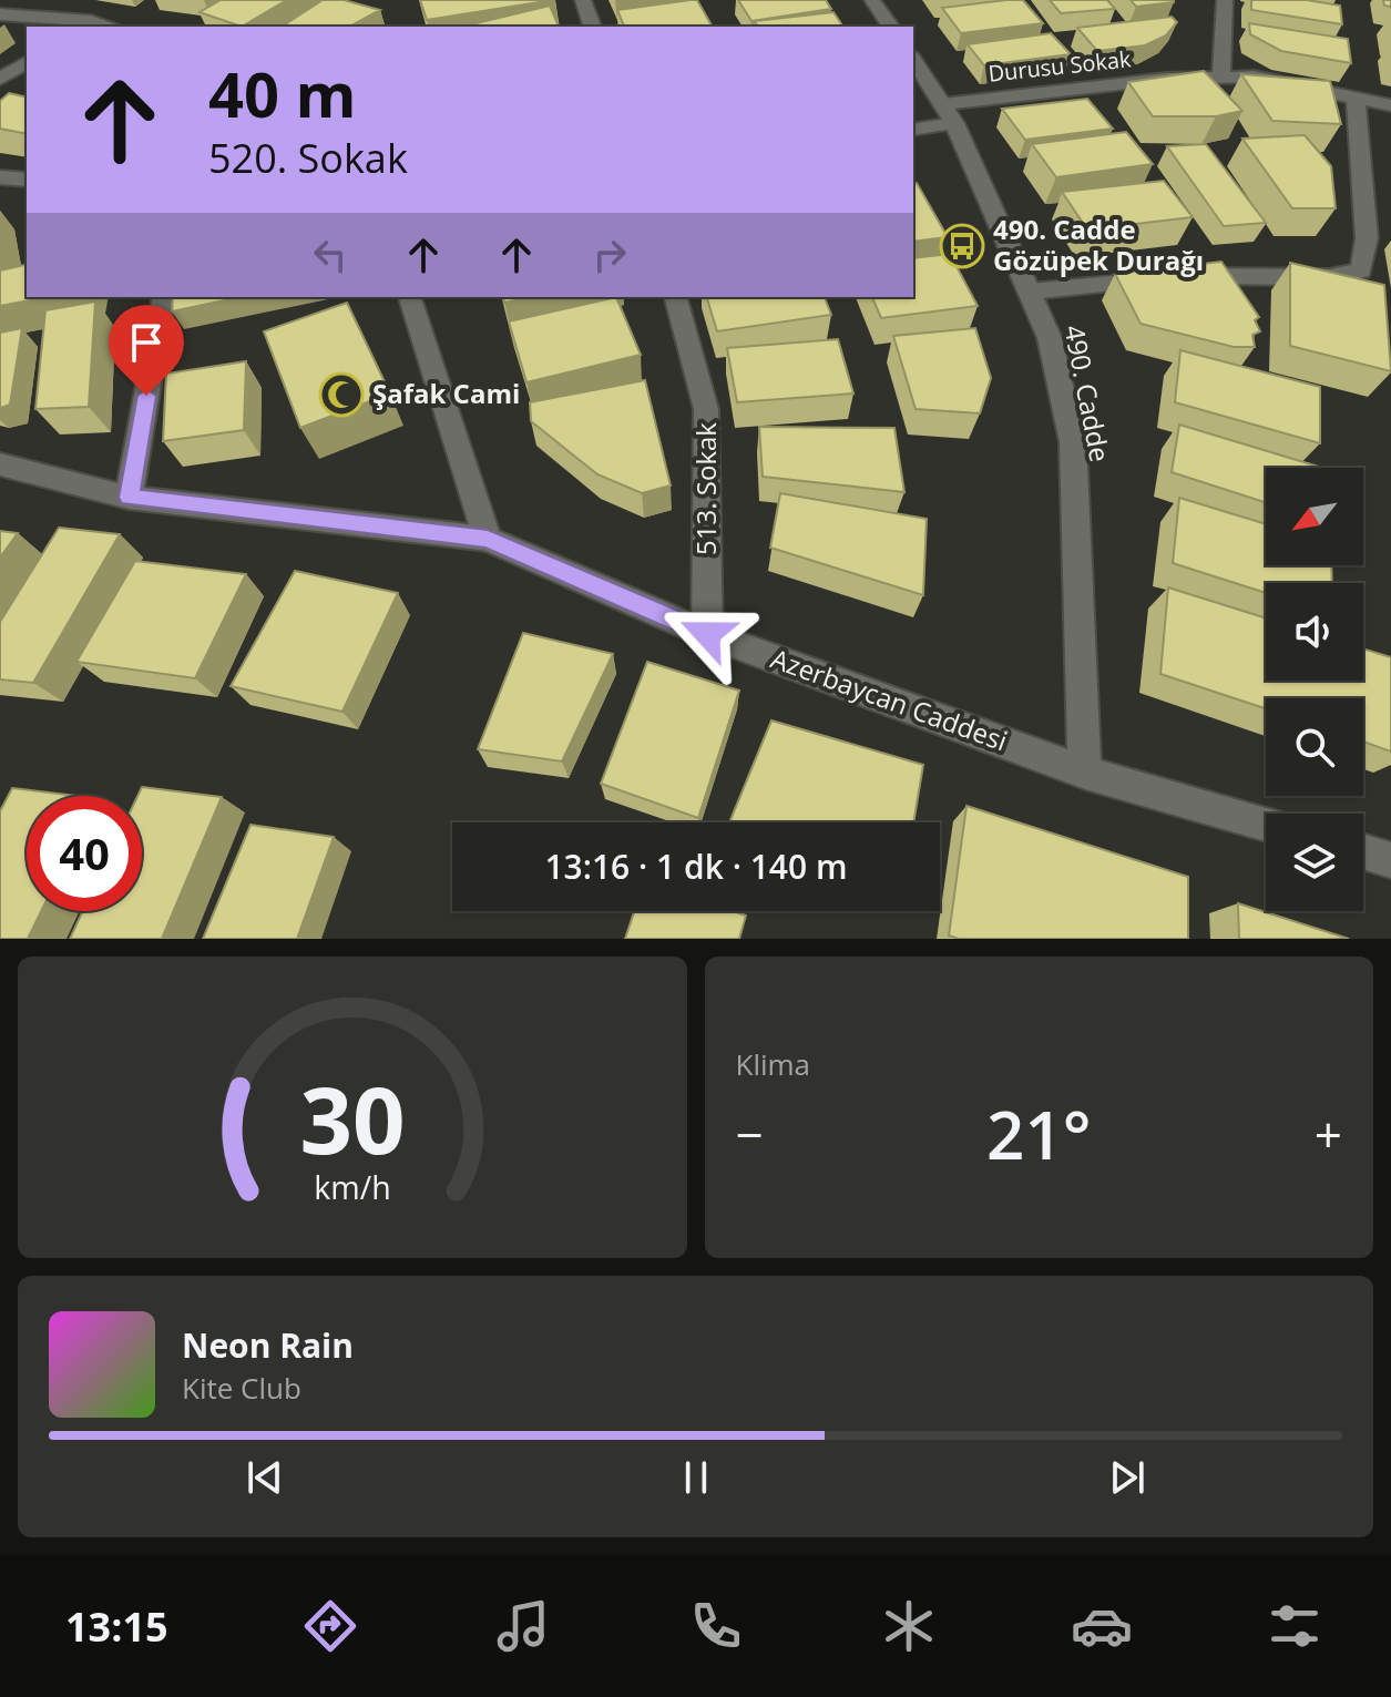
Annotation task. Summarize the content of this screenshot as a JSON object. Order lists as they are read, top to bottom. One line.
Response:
{"streets":{"street":["Durusu Sokak","490. Cadde","513. Sokak","Azerbaycan Caddesi"]},"crossings":[["Durusu Sokak","490. Cadde"],["490. Cadde","Azerbaycan Caddesi"],["513. Sokak","Azerbaycan Caddesi"]],"places":{"bus stop":["490. Cadde Gözüpek Durağı"],"mosque":["Şafak Cami"]},"north":"bottom left","page":{"turn":["40 m","520. Sokak"],"limit":"40","trip":"13:16 · 1 dk · 140 m","tile":"Klima","heat":["−","21°","+"],"song":["Neon Rain","Kite Club"],"tabs":"13:15","gauge":["30","km/h"]}}
